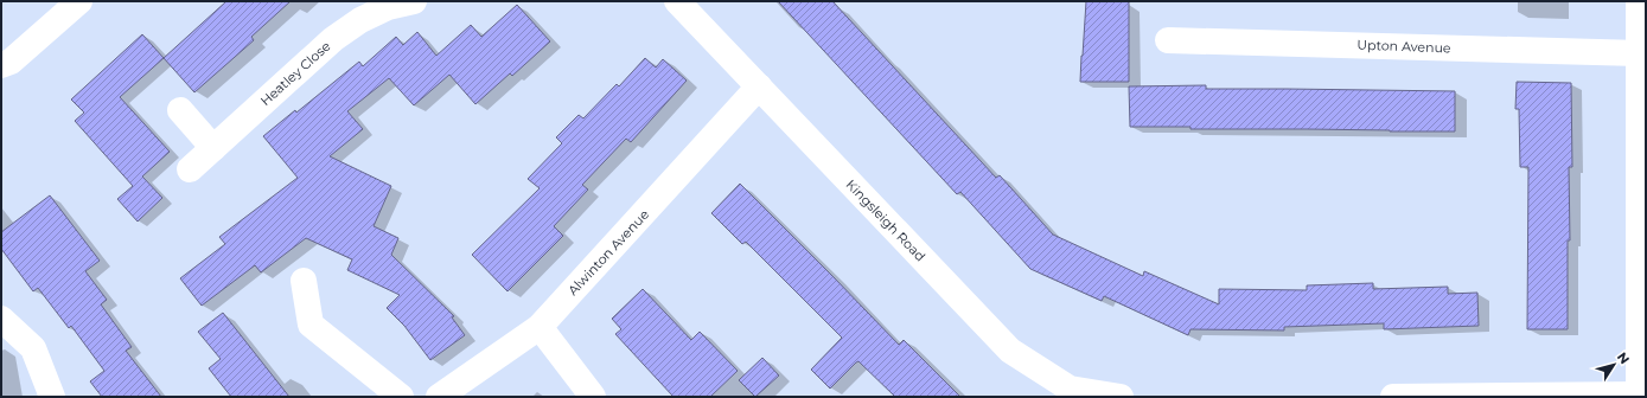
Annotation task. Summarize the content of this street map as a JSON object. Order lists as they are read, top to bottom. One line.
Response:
{"streets":{"street":["Upton Avenue","Heatley Close","Kingsleigh Road","Alwinton Avenue"]},"crossings":[["Kingsleigh Road","Alwinton Avenue"]],"north":"top right"}
